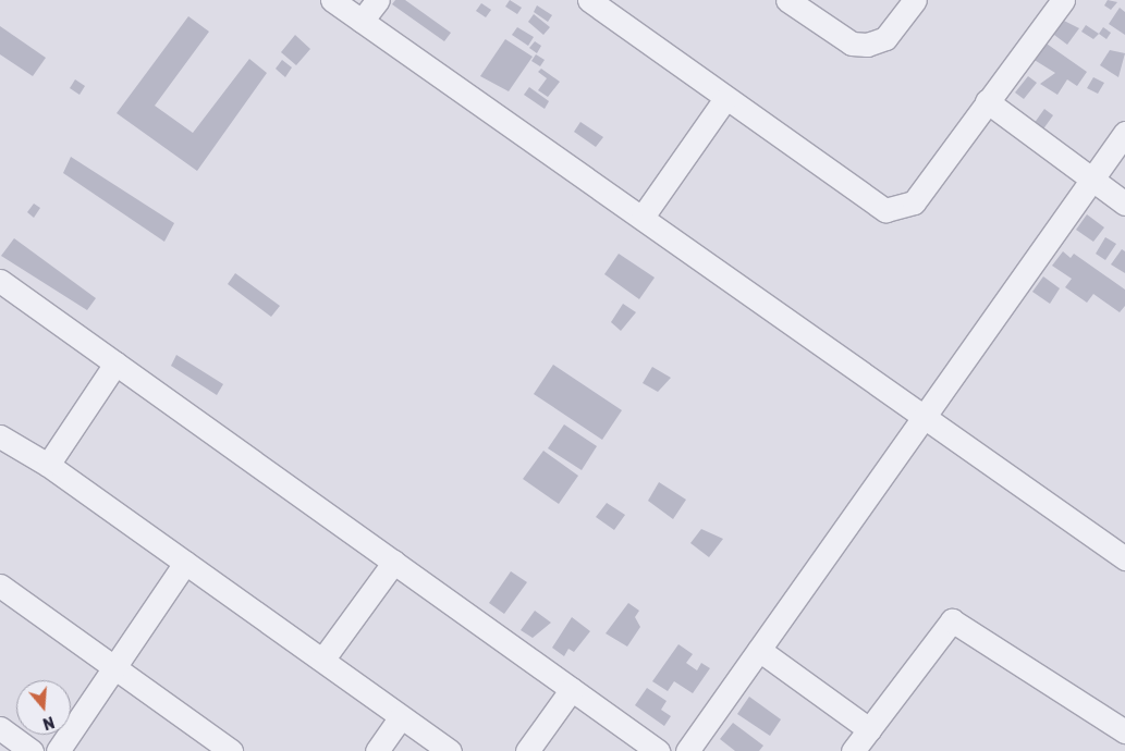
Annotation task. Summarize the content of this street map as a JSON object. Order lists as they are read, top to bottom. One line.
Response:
{"north":"bottom"}
